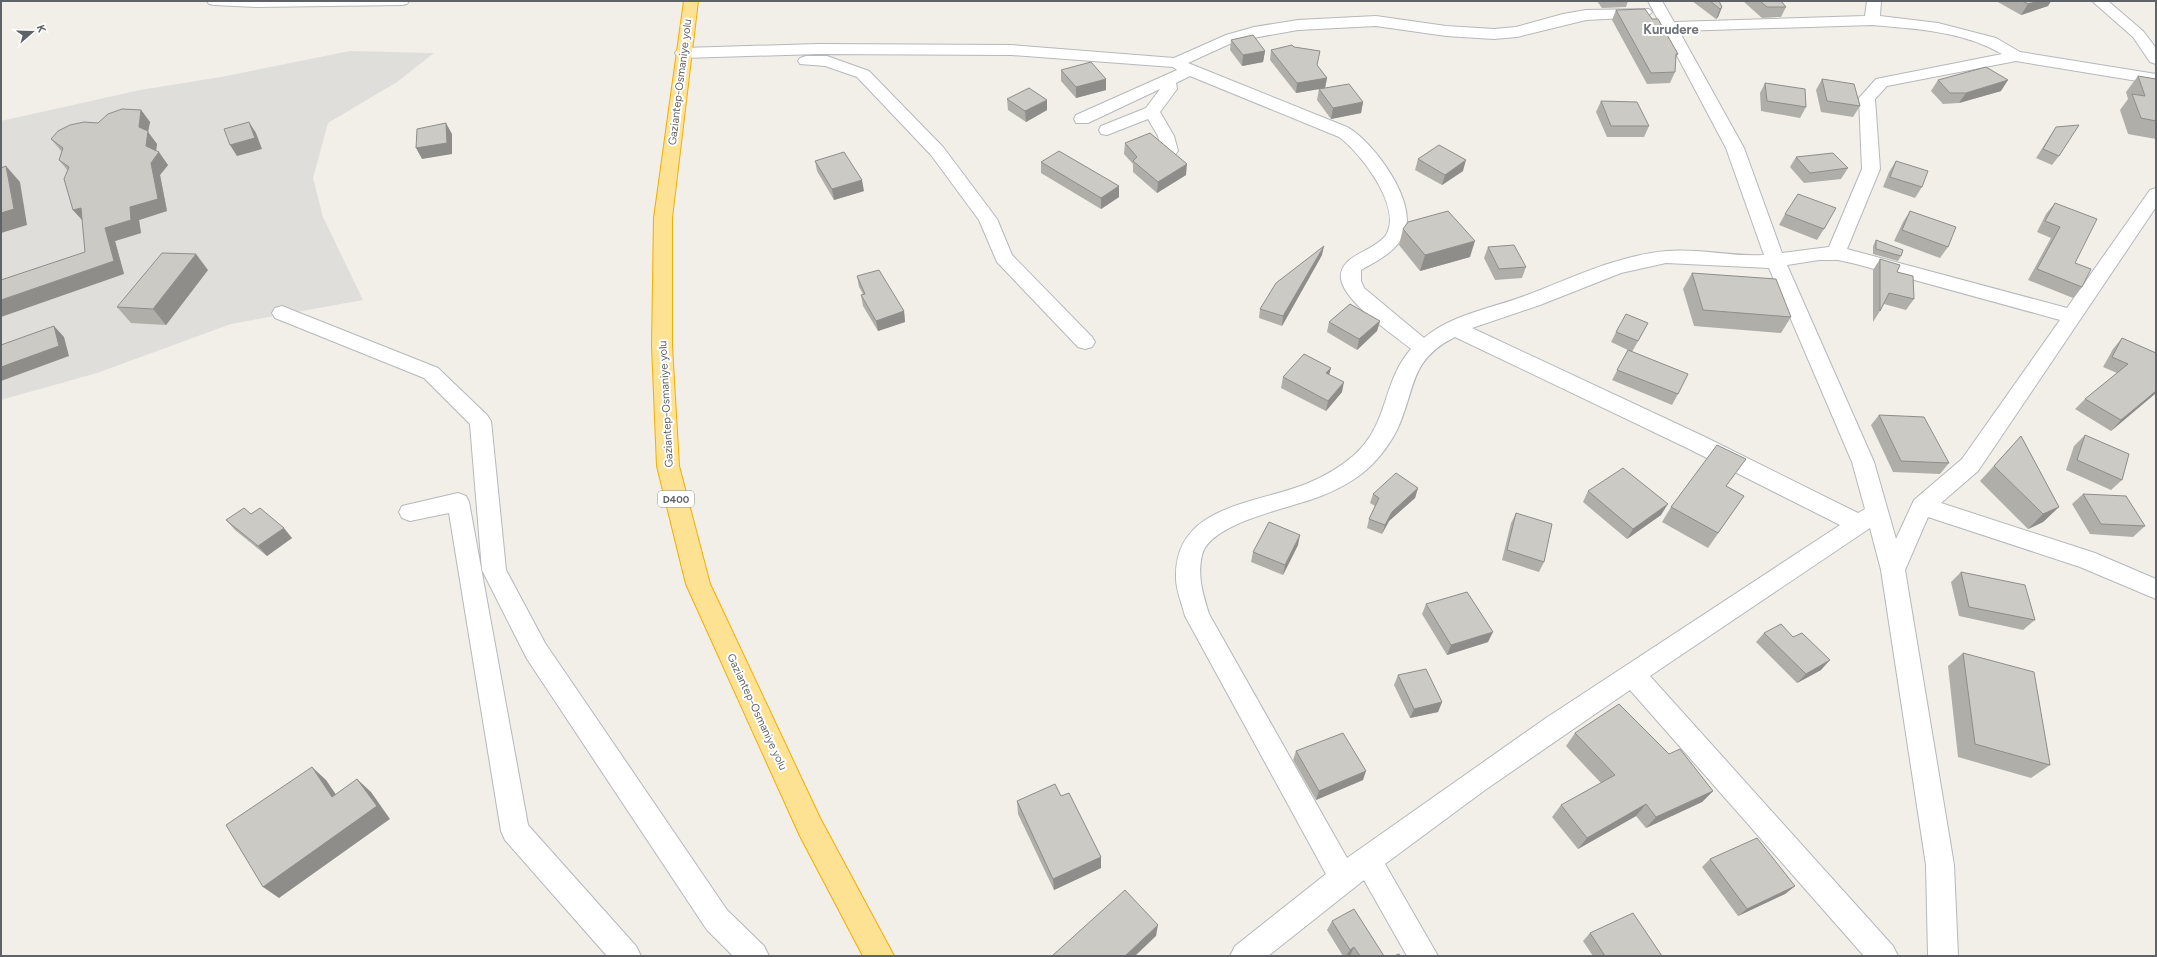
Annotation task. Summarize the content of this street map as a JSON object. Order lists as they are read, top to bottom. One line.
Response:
{"streets":{"highway":["Gaziantep-Osmaniye yolu","D400"]},"districts":["Kurudere"],"north":"right"}
